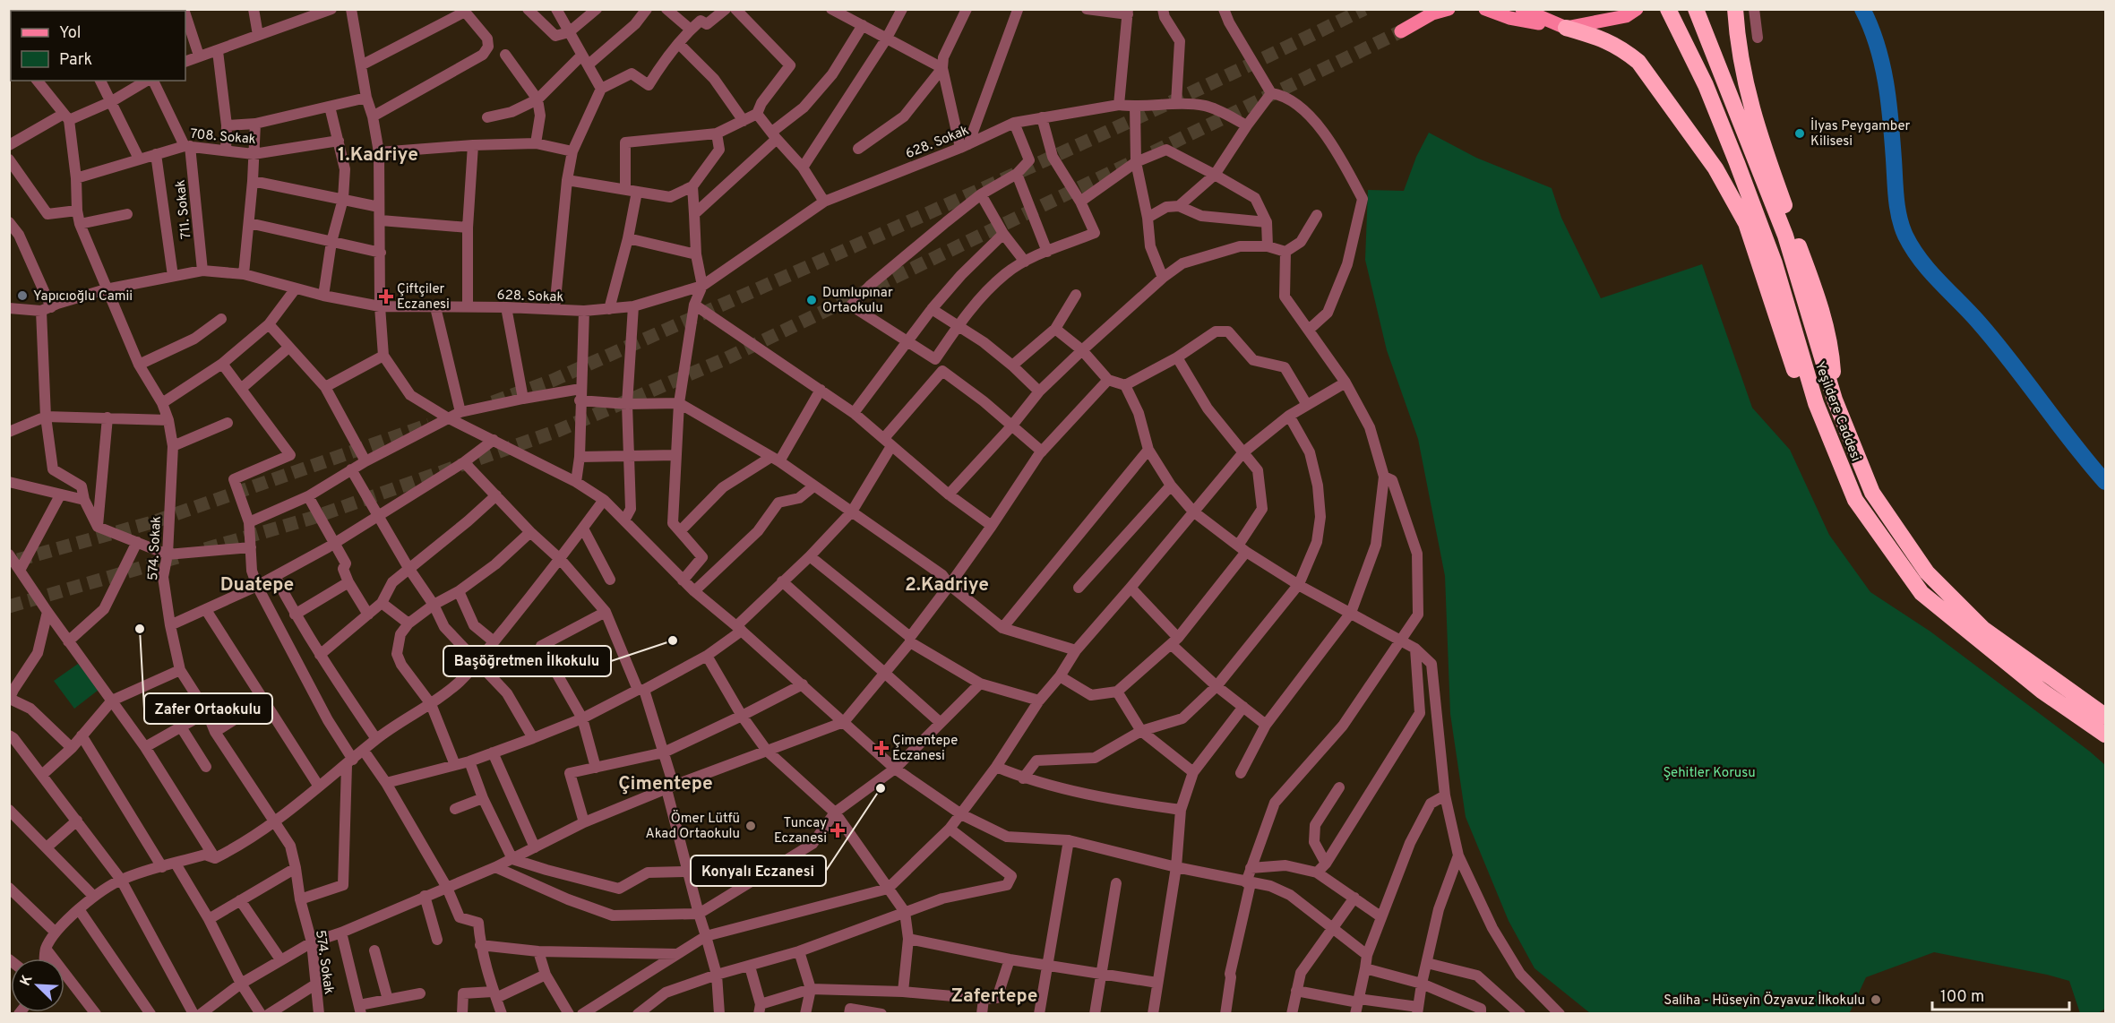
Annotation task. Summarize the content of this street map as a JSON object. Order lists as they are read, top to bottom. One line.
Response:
{"streets":{"highway":["Yeşildere Caddesi"],"street":["708. Sokak","628. Sokak","711. Sokak","574. Sokak"]},"crossings":[["708. Sokak","711. Sokak"],["708. Sokak","574. Sokak"],["628. Sokak","711. Sokak"],["628. Sokak","574. Sokak"]],"districts":["1.Kadriye","Duatepe","2.Kadriye","Çimentepe","Zafertepe"],"parks":["Şehitler Korusu"],"places":{"other":["İlyas Peygamber Kilisesi","Yapıcıoğlu Camii","Dumlupınar Ortaokulu","Zafer Ortaokulu","Başöğretmen İlkokulu","Konyalı Eczanesi","Ömer Lütfü Akad Ortaokulu","Saliha - Hüseyin Özyavuz İlkokulu"],"health":["Çiftçiler Eczanesi","Çimentepe Eczanesi","Tuncay Eczanesi"]},"legend":["Yol","Park"],"scale_bar":"100 m","north":"top left"}
